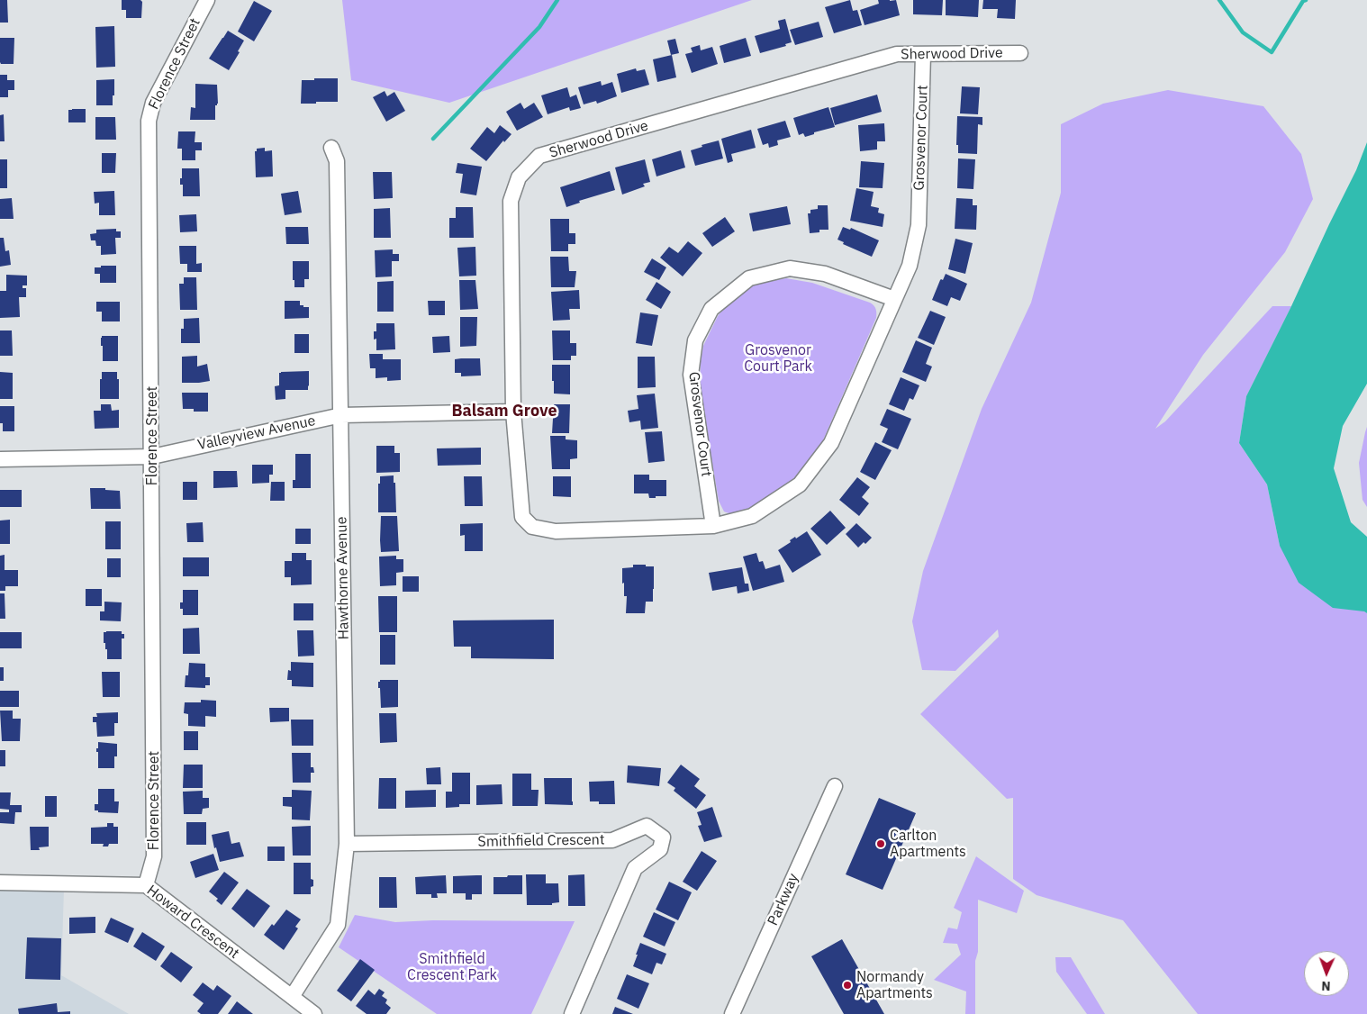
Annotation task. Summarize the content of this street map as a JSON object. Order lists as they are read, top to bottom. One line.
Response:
{"streets":{"street":["Sherwood Drive","Florence Street","Grosvenor Court","Valleyview Avenue","Hawthorne Avenue","Smithfield Crescent","Parkway","Howard Crescent"]},"crossings":[["Sherwood Drive","Grosvenor Court"],["Sherwood Drive","Valleyview Avenue"],["Florence Street","Valleyview Avenue"],["Florence Street","Howard Crescent"],["Valleyview Avenue","Hawthorne Avenue"],["Hawthorne Avenue","Smithfield Crescent"],["Hawthorne Avenue","Howard Crescent"]],"districts":["Balsam Grove"],"parks":["Grosvenor Court Park","Smithfield Crescent Park"],"places":["Carlton Apartments","Normandy Apartments"],"north":"bottom"}
